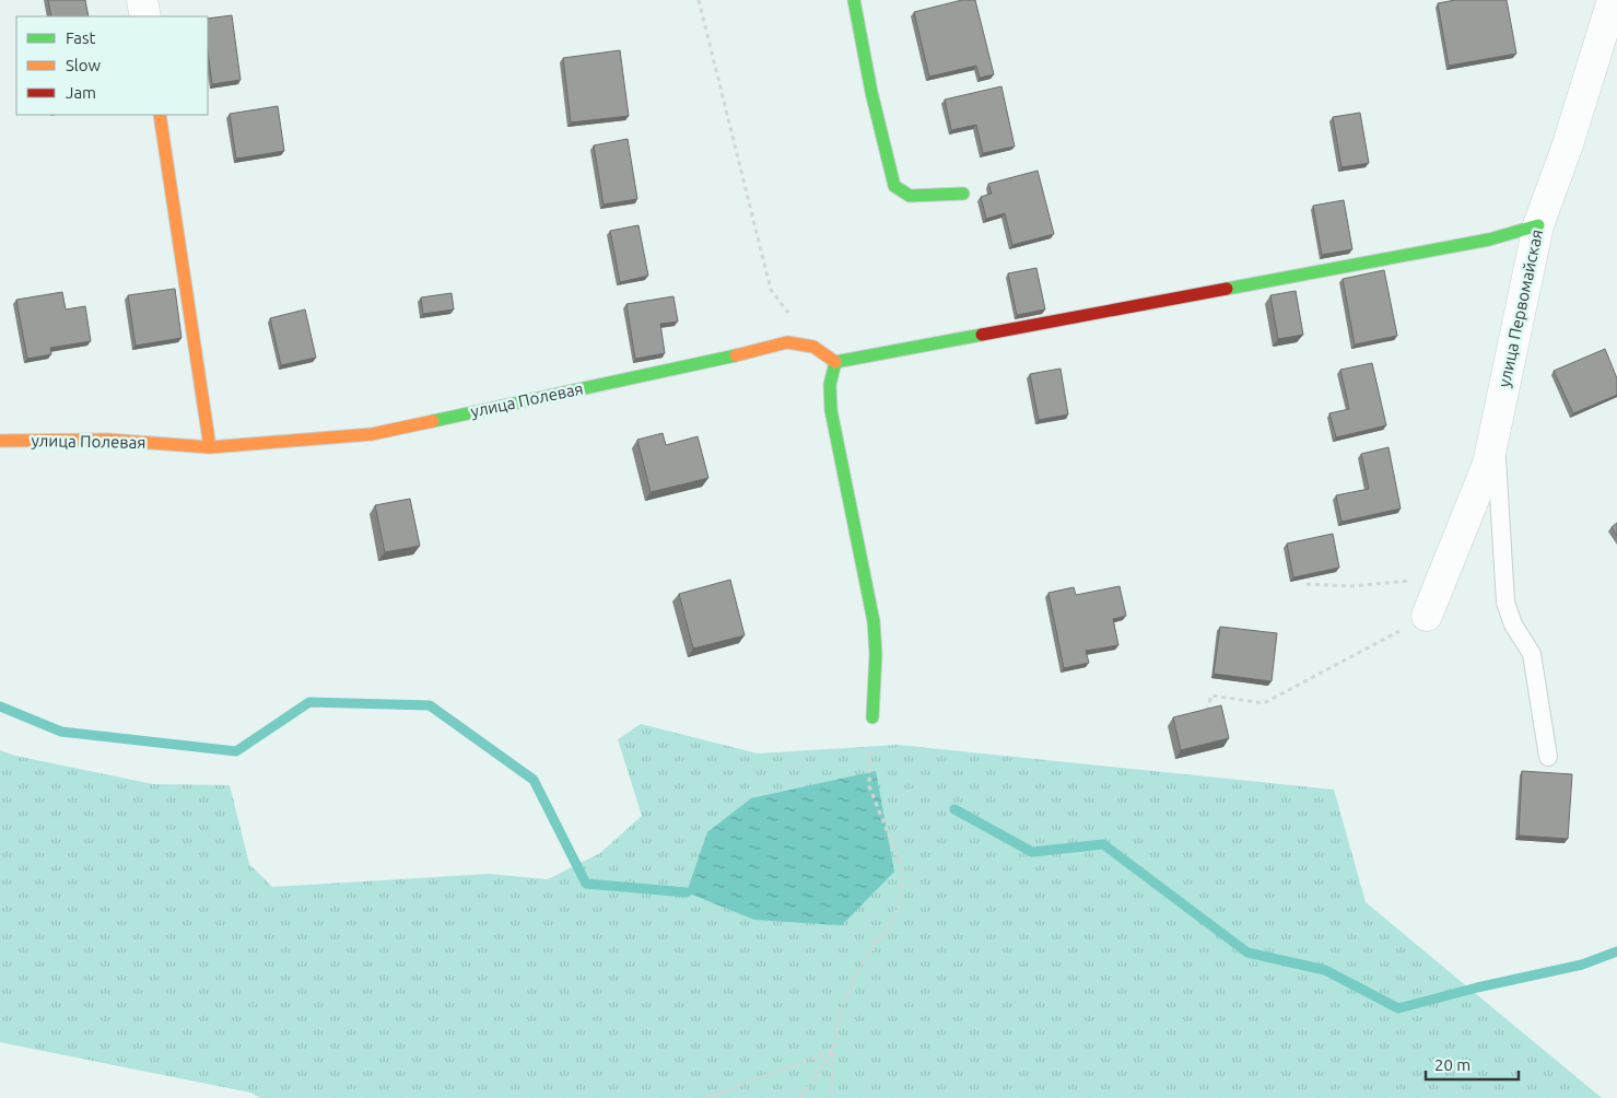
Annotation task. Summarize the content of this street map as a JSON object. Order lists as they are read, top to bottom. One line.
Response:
{"streets":{"street":["улица Первомайская","улица Полевая"]},"legend":["Fast","Slow","Jam"],"scale_bar":"20 m"}
